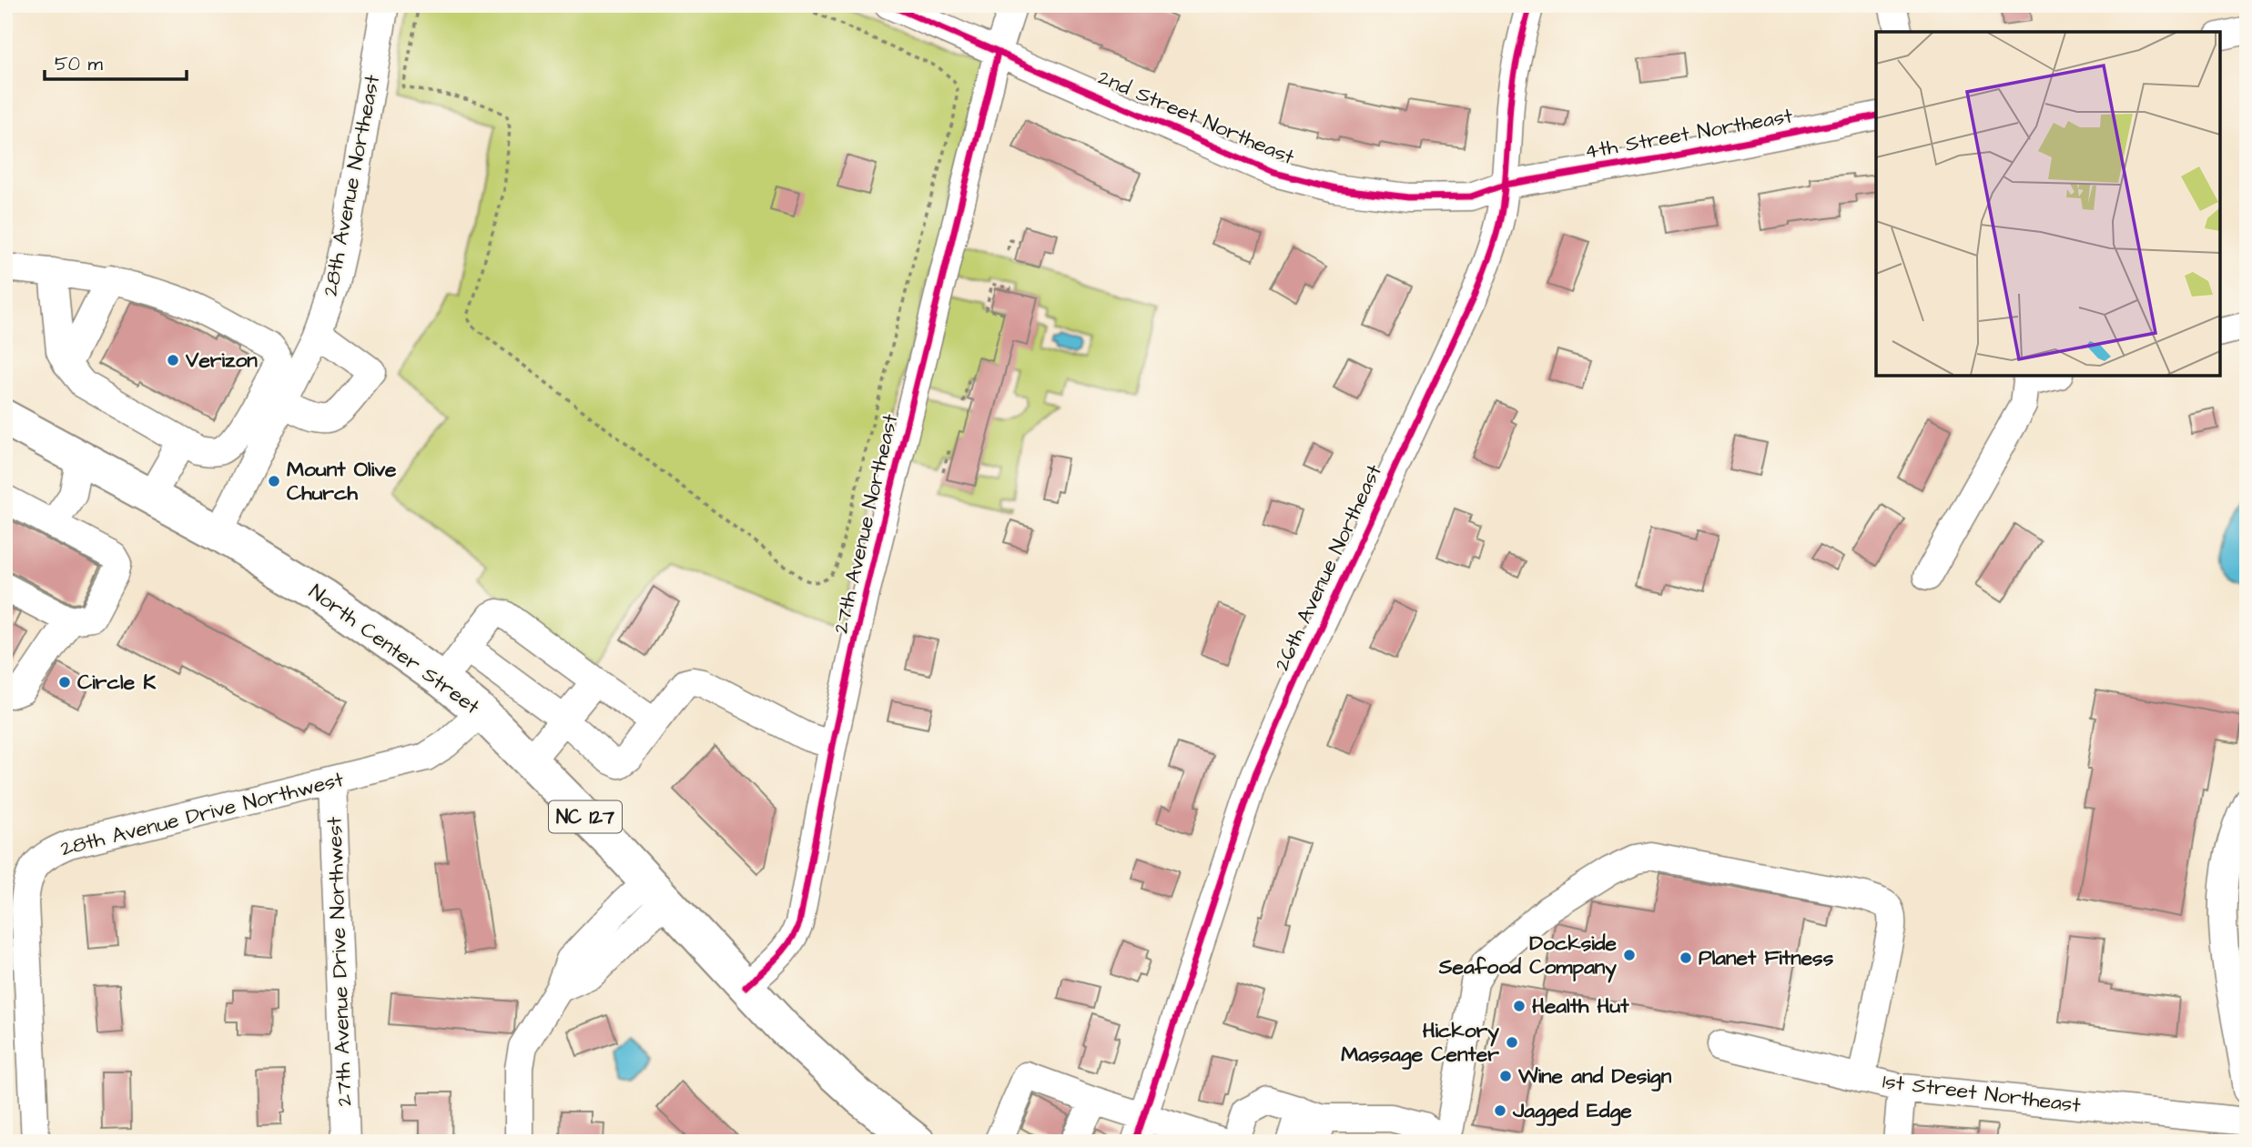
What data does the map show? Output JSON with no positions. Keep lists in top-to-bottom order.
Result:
{
  "streets": {
    "main road": ["North Center Street", "NC 127"],
    "street": [
      "2nd Street Northeast",
      "4th Street Northeast",
      "28th Avenue Northeast",
      "27th Avenue Northeast",
      "26th Avenue Northeast",
      "28th Avenue Drive Northwest",
      "27th Avenue Drive Northwest",
      "1st Street Northeast"
    ]
  },
  "crossings": [
    ["2nd Street Northeast", "4th Street Northeast"],
    ["2nd Street Northeast", "27th Avenue Northeast"],
    ["2nd Street Northeast", "26th Avenue Northeast"],
    ["4th Street Northeast", "26th Avenue Northeast"],
    ["28th Avenue Northeast", "North Center Street"],
    ["27th Avenue Northeast", "North Center Street"],
    ["North Center Street", "28th Avenue Drive Northwest"],
    ["28th Avenue Drive Northwest", "27th Avenue Drive Northwest"]
  ],
  "places": [
    "Verizon",
    "Mount Olive Church",
    "Circle K",
    "Dockside Seafood Company",
    "Planet Fitness",
    "Health Hut",
    "Hickory Massage Center",
    "Wine and Design",
    "Jagged Edge"
  ],
  "scale_bar": "50 m"
}
